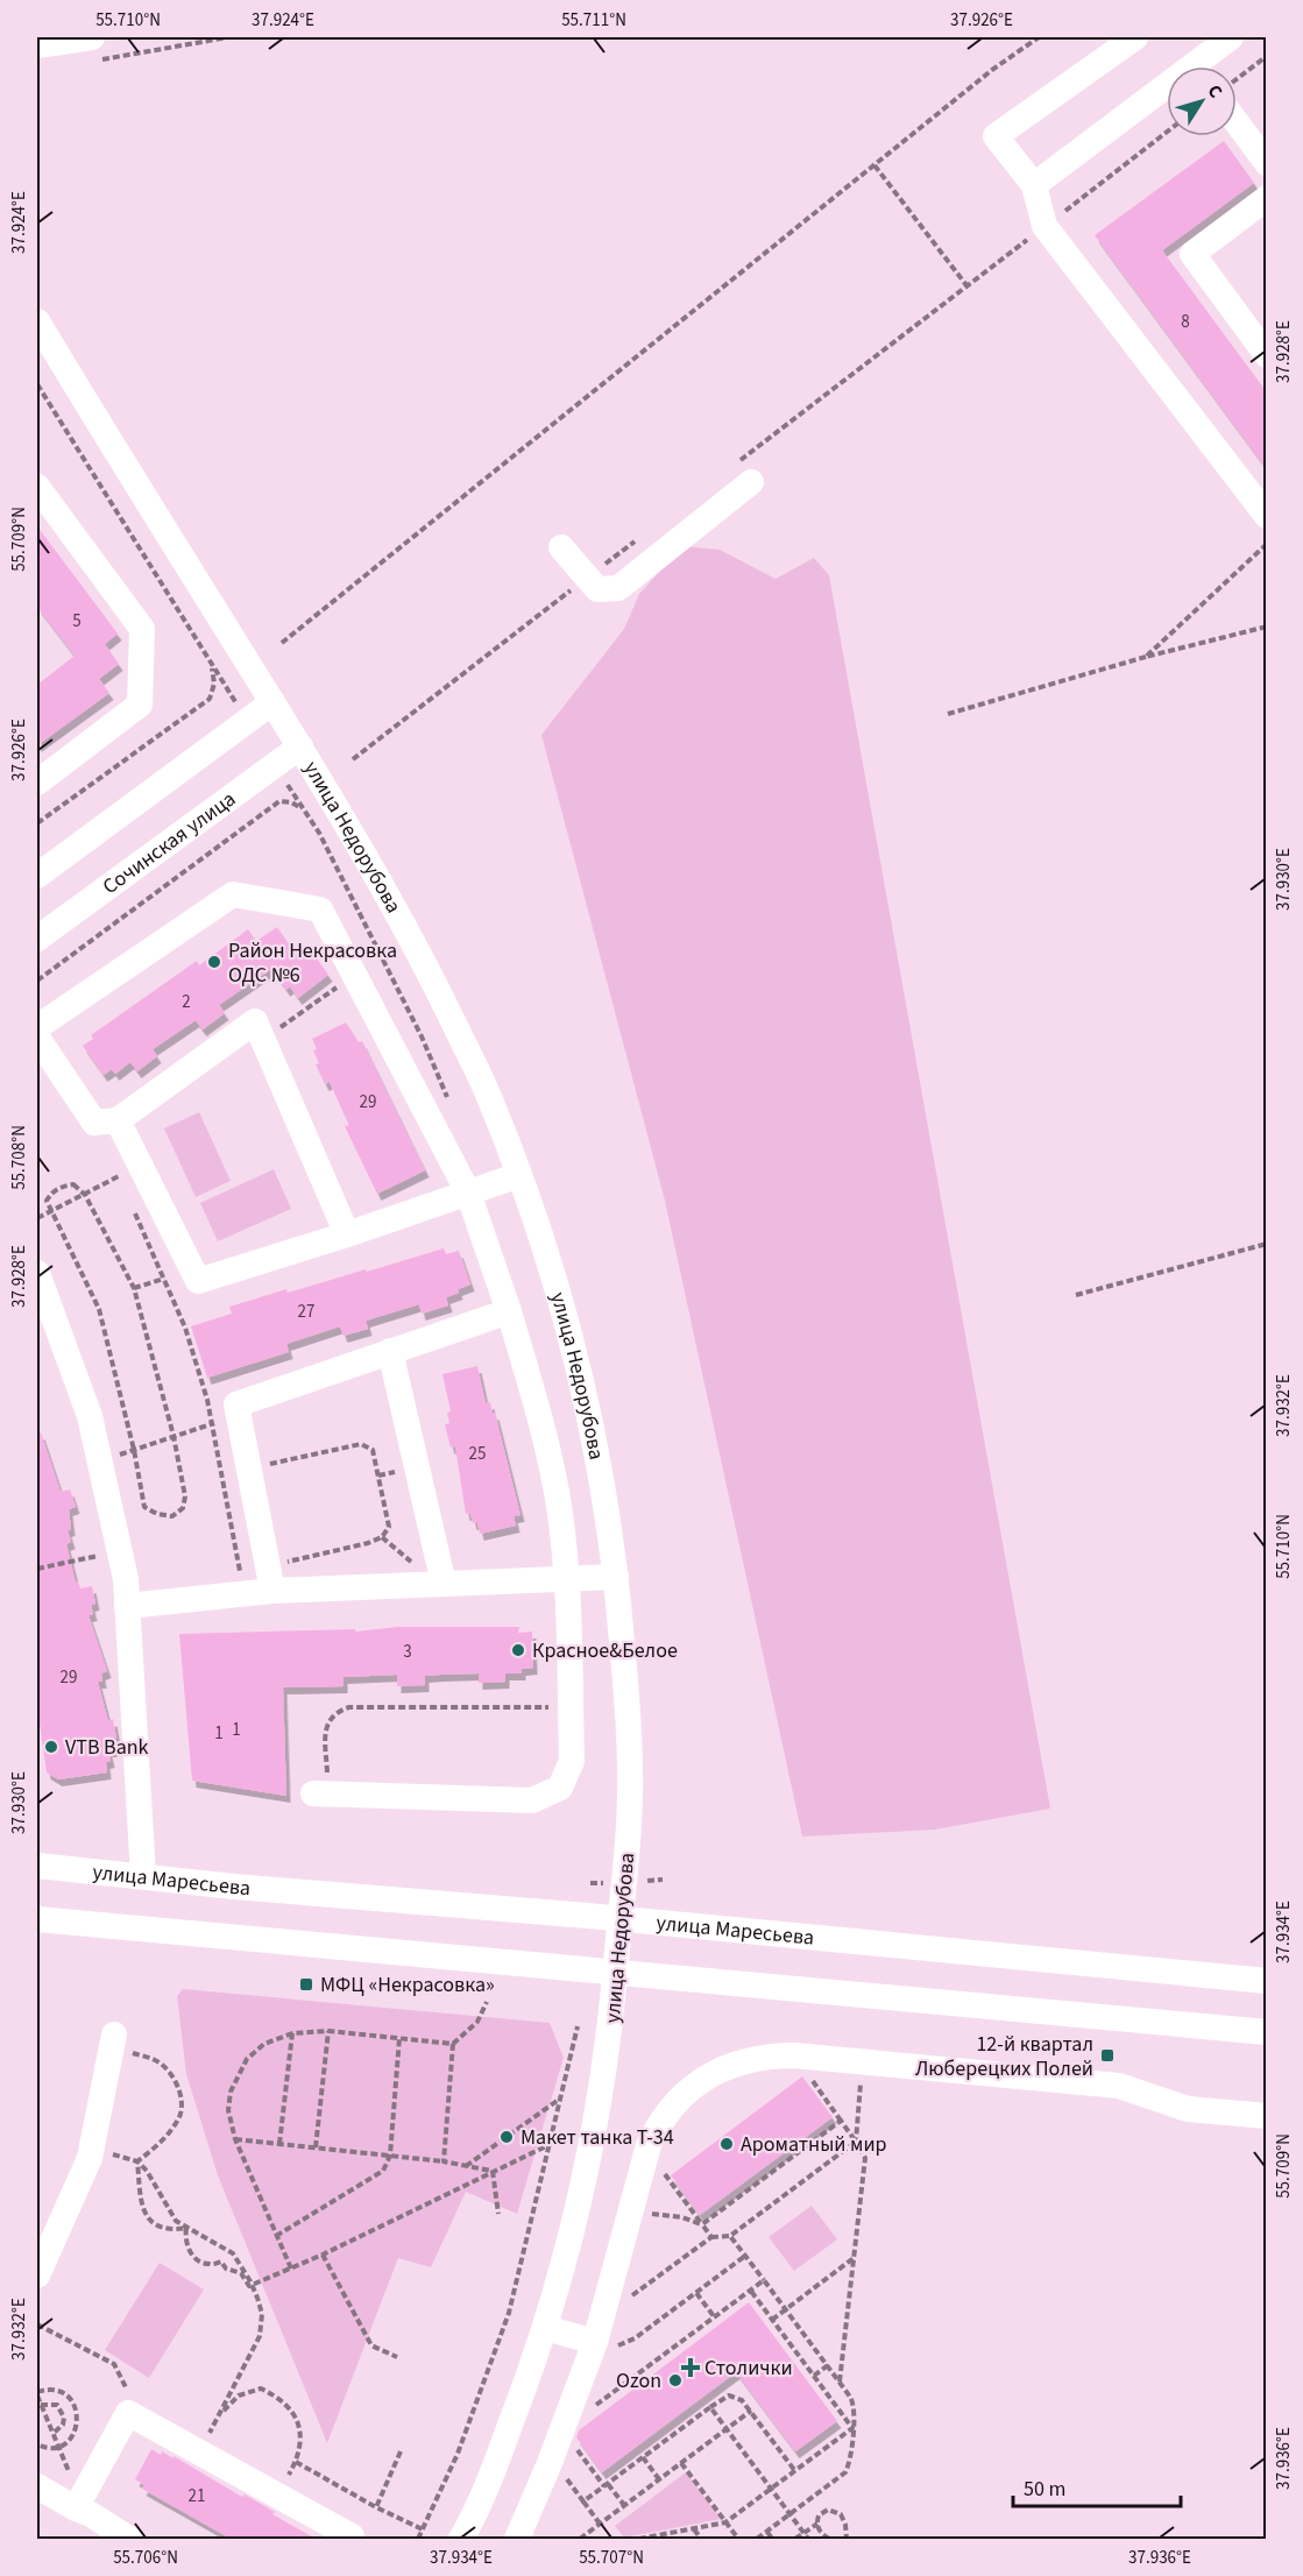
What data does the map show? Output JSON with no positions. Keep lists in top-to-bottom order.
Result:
{
  "streets": {
    "street": ["улица Недорубова", "Сочинская улица", "улица Маресьева"]
  },
  "crossings": [
    ["улица Недорубова", "Сочинская улица"],
    ["улица Недорубова", "улица Маресьева"]
  ],
  "places": {
    "other": [
      "Район Некрасовка ОДС №6",
      "Красное&Белое",
      "VTB Bank",
      "Макет танка Т-34",
      "Ароматный мир",
      "Ozon"
    ],
    "transit": ["МФЦ «Некрасовка»", "12-й квартал Люберецких Полей"],
    "health": ["Столички"]
  },
  "house_numbers": [
    "8",
    "5",
    "2",
    "29",
    "27",
    "25",
    "3",
    "29",
    "1",
    "1",
    "21"
  ],
  "scale_bar": "50 m",
  "north": "top right",
  "coordinates": [
    "55.710°N",
    "37.924°E",
    "55.711°N",
    "37.926°E",
    "37.928°E",
    "55.709°N",
    "37.930°E",
    "55.708°N",
    "37.932°E",
    "37.934°E",
    "37.936°E",
    "55.706°N",
    "55.707°N"
  ]
}
